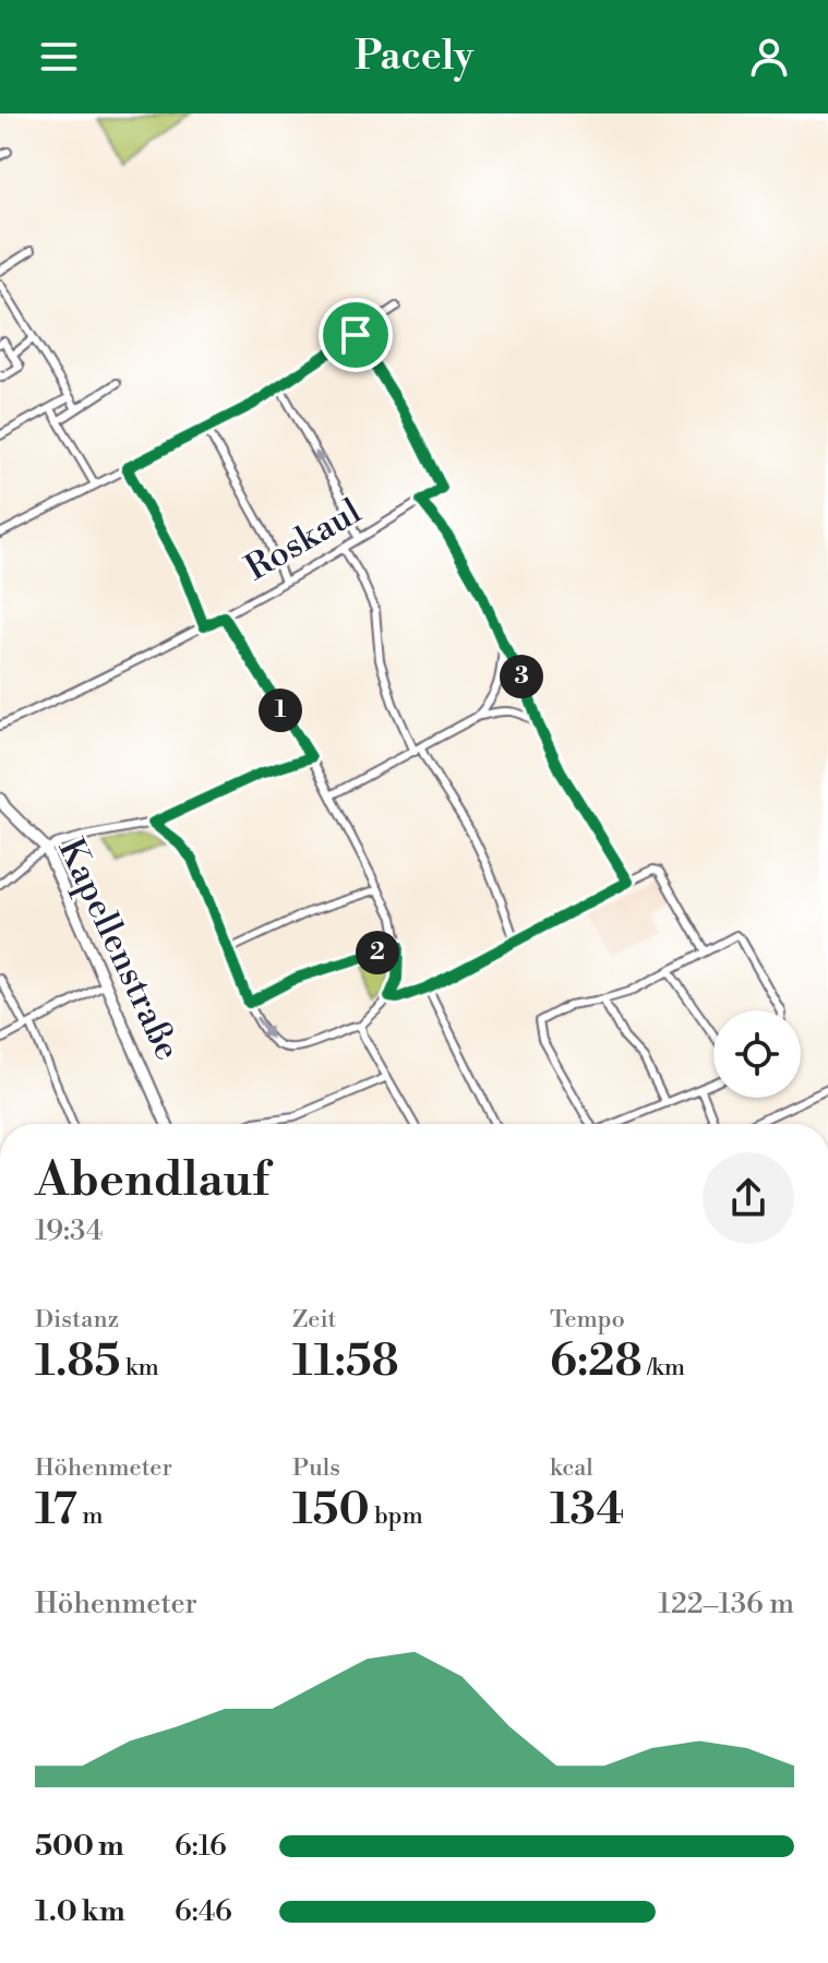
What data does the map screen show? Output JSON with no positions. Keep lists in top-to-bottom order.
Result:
{
  "streets": {
    "street": ["Roskaul", "Kapellenstraße"]
  },
  "page": {
    "header": "Pacely",
    "pins": ["3", "1", "2"],
    "heading": ["Abendlauf", "19:34"],
    "stats": [
      ["Distanz", "1.85 km"],
      ["Zeit", "11:58"],
      ["Tempo", "6:28 /km"],
      ["Höhenmeter", "17 m"],
      ["Puls", "150 bpm"],
      ["kcal", "134"]
    ],
    "chart": ["Höhenmeter", "122–136 m"],
    "list": [
      {
        "name": "500 m",
        "note": "6:16"
      },
      {
        "name": "1.0 km",
        "note": "6:46"
      }
    ]
  }
}
